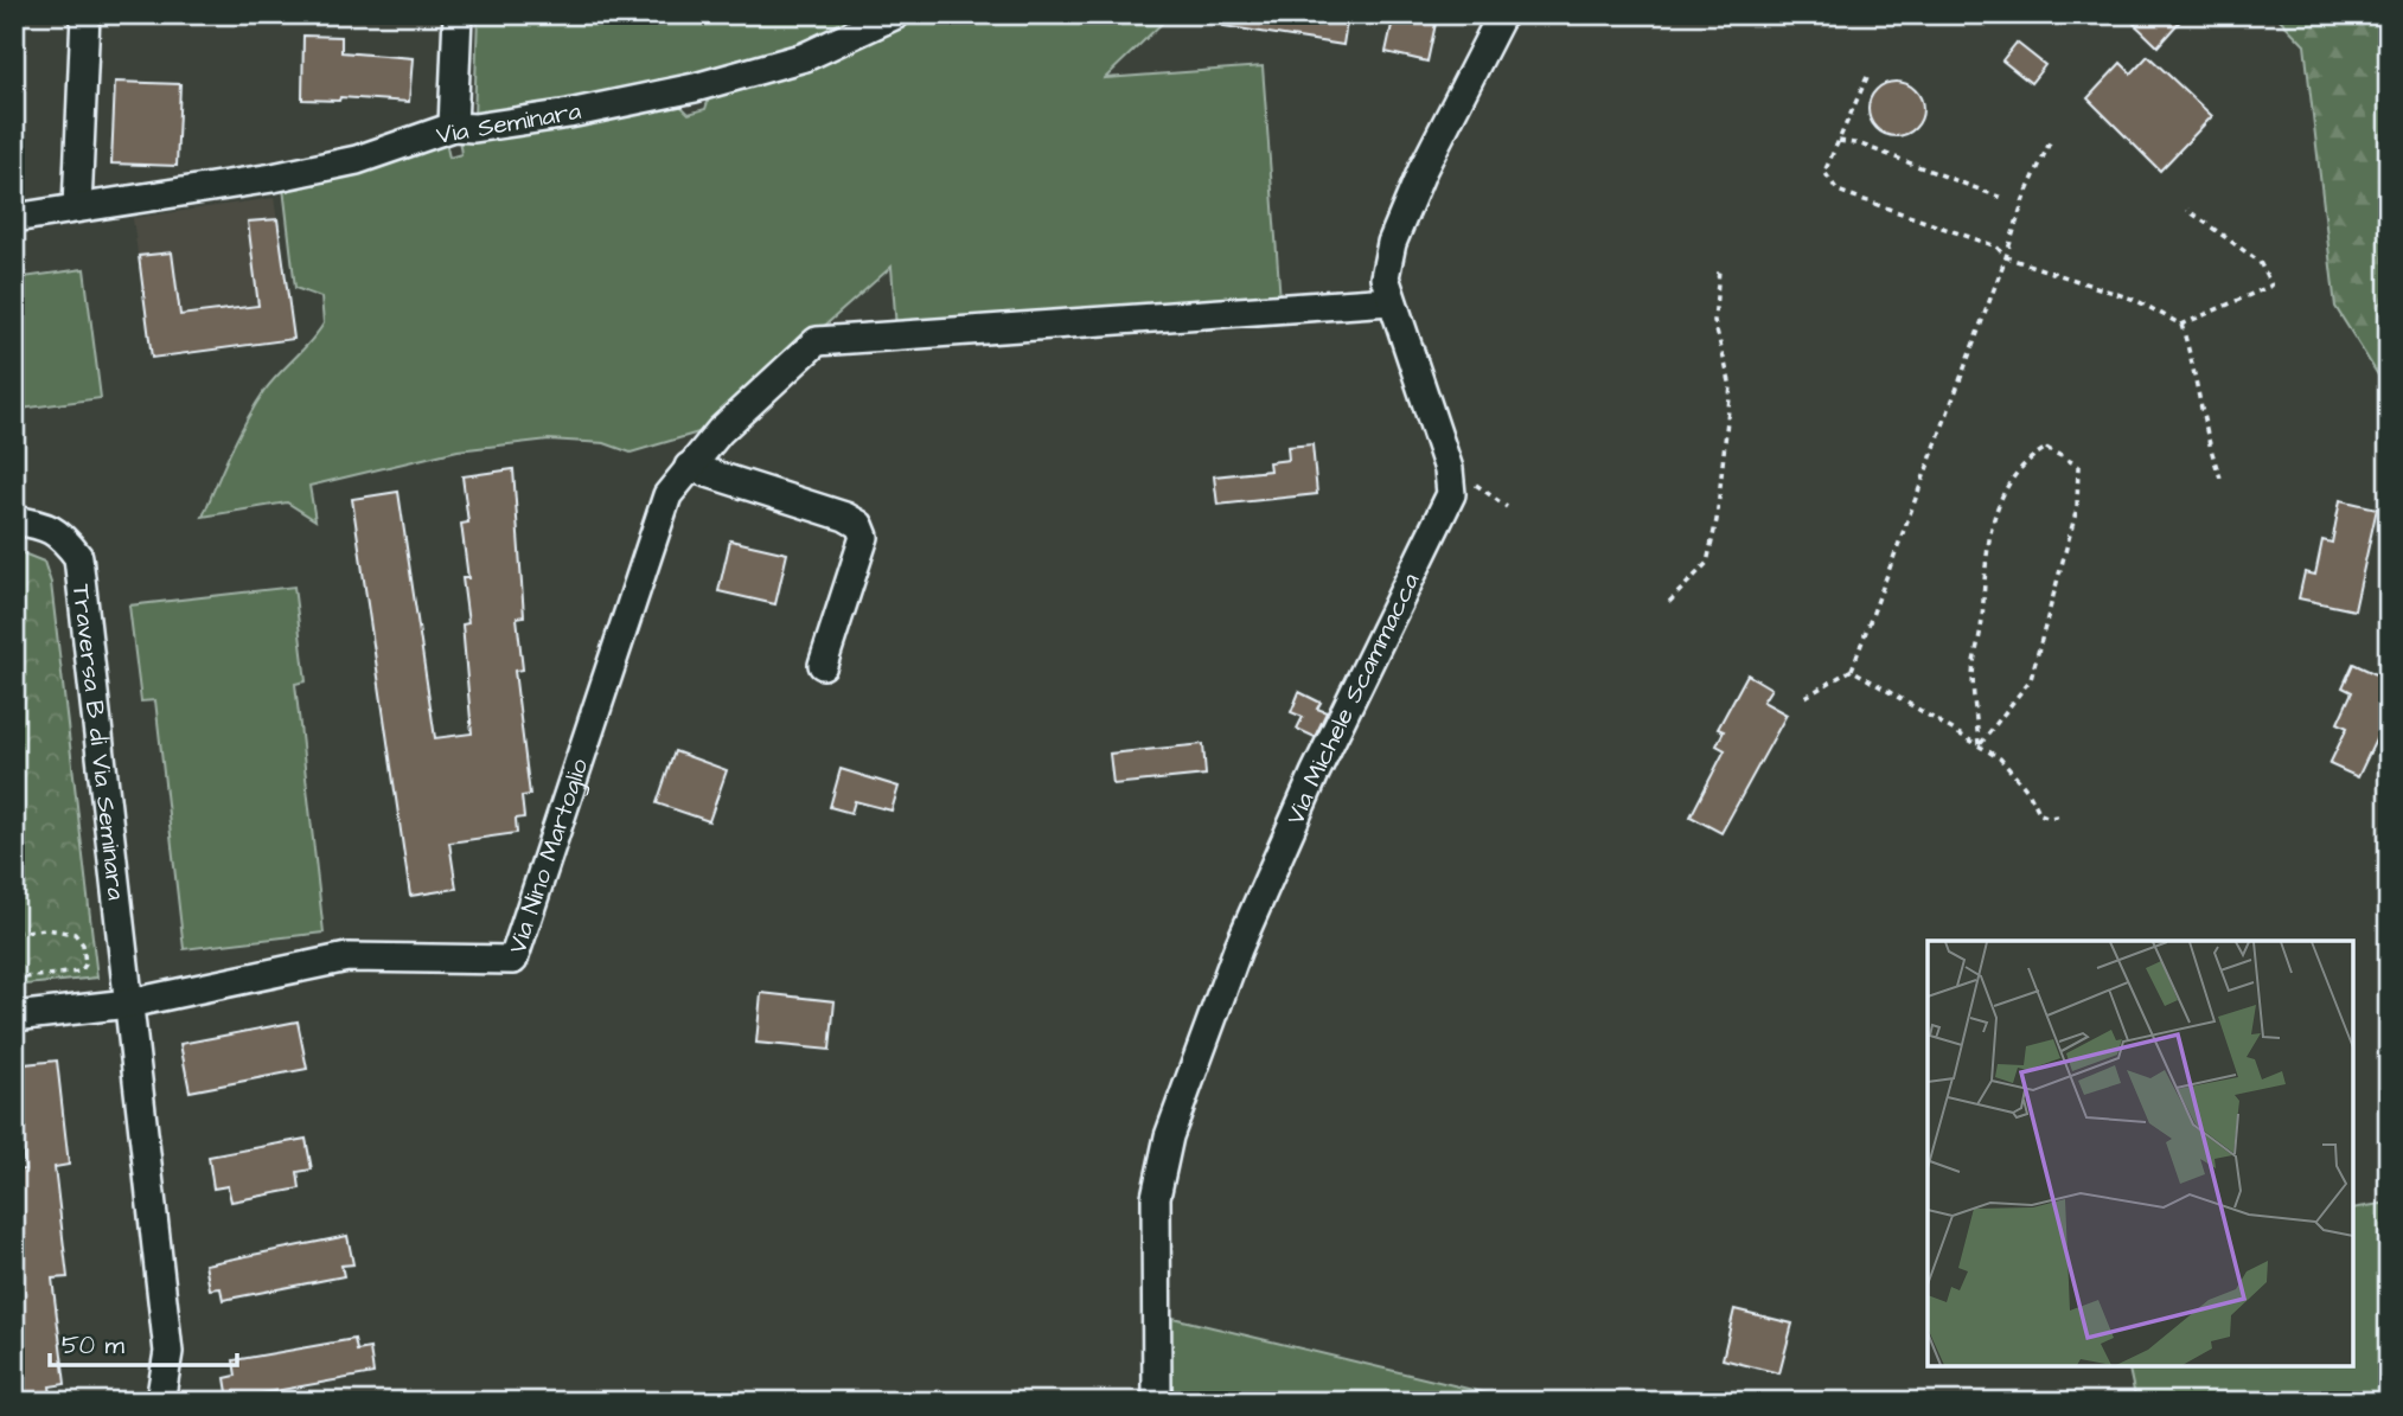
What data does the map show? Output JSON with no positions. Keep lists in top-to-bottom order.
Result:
{
  "streets": {
    "street": [
      "Via Seminara",
      "Via Michele Scammacca",
      "Traversa B di Via Seminara",
      "Via Nino Martoglio"
    ]
  },
  "crossings": [
    ["Traversa B di Via Seminara", "Via Nino Martoglio"]
  ],
  "scale_bar": "50 m"
}
